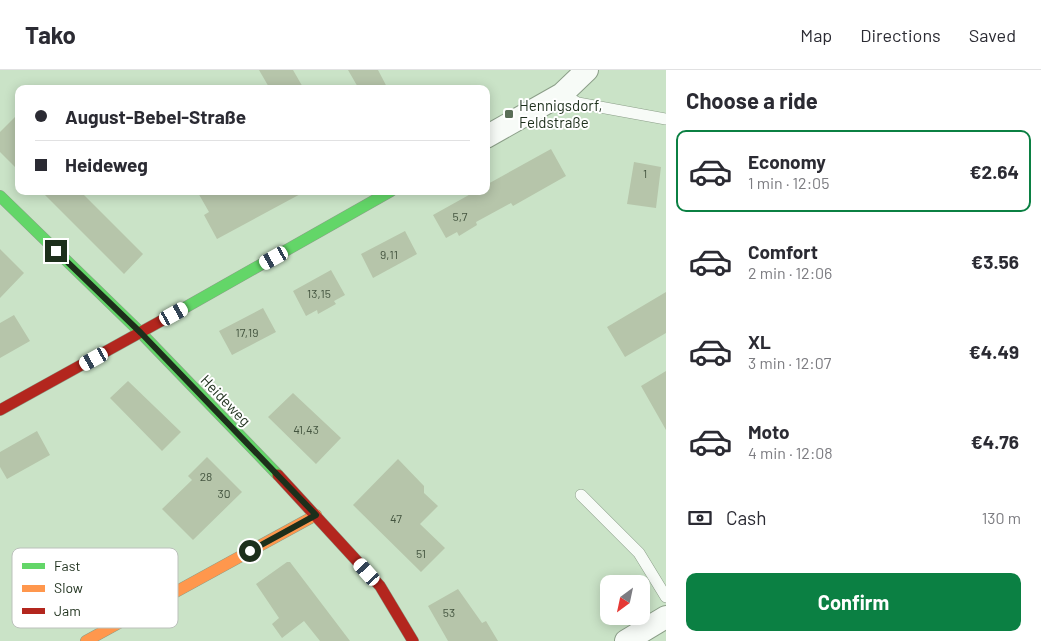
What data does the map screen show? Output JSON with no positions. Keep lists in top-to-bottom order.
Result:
{
  "streets": {
    "street": ["Heideweg"]
  },
  "places": {
    "transit": ["Hennigsdorf, Feldstraße"]
  },
  "house_numbers": [
    "1",
    "5,7",
    "9,11",
    "13,15",
    "17,19",
    "41,43",
    "28",
    "30",
    "47",
    "51",
    "53"
  ],
  "legend": ["Fast", "Slow", "Jam"],
  "north": "bottom left",
  "page": {
    "header": "Tako",
    "nav": ["Map", "Directions", "Saved"],
    "heading": "Choose a ride",
    "banner": ["August-Bebel-Straße", "Heideweg"],
    "list": [
      {
        "name": "Economy",
        "note": "1 min · 12:05",
        "value": "€2.64"
      },
      {
        "name": "Comfort",
        "note": "2 min · 12:06",
        "value": "€3.56"
      },
      {
        "name": "XL",
        "note": "3 min · 12:07",
        "value": "€4.49"
      },
      {
        "name": "Moto",
        "note": "4 min · 12:08",
        "value": "€4.76"
      }
    ],
    "pay": ["Cash", "130 m"],
    "buttons": "Confirm"
  }
}
